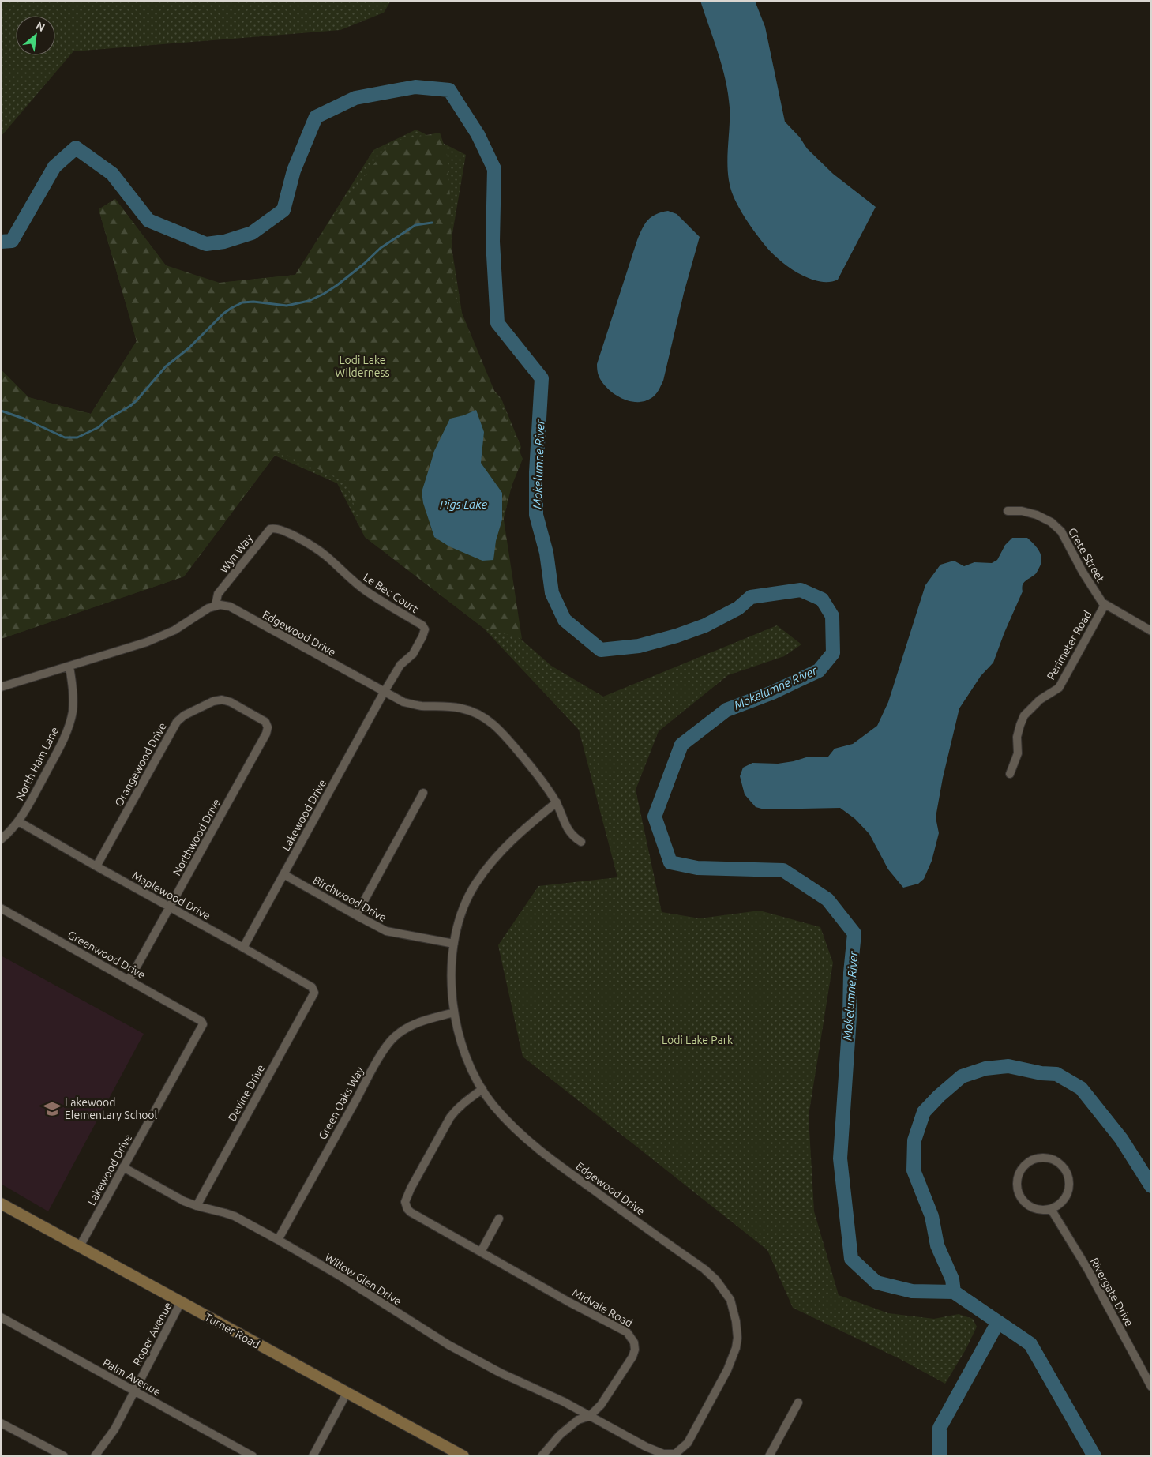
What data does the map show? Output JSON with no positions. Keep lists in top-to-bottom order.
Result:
{
  "streets": {
    "main road": ["Turner Road"],
    "street": [
      "Wyn Way",
      "Crete Street",
      "Le Bec Court",
      "Edgewood Drive",
      "Perimeter Road",
      "North Ham Lane",
      "Orangewood Drive",
      "Lakewood Drive",
      "Northwood Drive",
      "Maplewood Drive",
      "Birchwood Drive",
      "Greenwood Drive",
      "Devine Drive",
      "Green Oaks Way",
      "Willow Glen Drive",
      "Rivergate Drive",
      "Midvale Road",
      "Roper Avenue",
      "Palm Avenue"
    ]
  },
  "crossings": [
    ["Wyn Way", "Le Bec Court"],
    ["Wyn Way", "Edgewood Drive"],
    ["Crete Street", "Perimeter Road"],
    ["Le Bec Court", "Edgewood Drive"],
    ["Le Bec Court", "Lakewood Drive"],
    ["Edgewood Drive", "Lakewood Drive"],
    ["Edgewood Drive", "Birchwood Drive"],
    ["Edgewood Drive", "Green Oaks Way"],
    ["Edgewood Drive", "Willow Glen Drive"],
    ["Edgewood Drive", "Midvale Road"],
    ["North Ham Lane", "Maplewood Drive"],
    ["Orangewood Drive", "Northwood Drive"],
    ["Orangewood Drive", "Maplewood Drive"],
    ["Lakewood Drive", "Maplewood Drive"],
    ["Lakewood Drive", "Birchwood Drive"],
    ["Lakewood Drive", "Greenwood Drive"],
    ["Lakewood Drive", "Willow Glen Drive"],
    ["Lakewood Drive", "Turner Road"],
    ["Northwood Drive", "Maplewood Drive"],
    ["Northwood Drive", "Greenwood Drive"],
    ["Maplewood Drive", "Devine Drive"],
    ["Devine Drive", "Willow Glen Drive"],
    ["Green Oaks Way", "Willow Glen Drive"],
    ["Willow Glen Drive", "Midvale Road"],
    ["Turner Road", "Roper Avenue"],
    ["Roper Avenue", "Palm Avenue"]
  ],
  "water": ["Mokelumne River", "Pigs Lake"],
  "parks": ["Lodi Lake Wilderness", "Lodi Lake Park"],
  "places": {
    "school or university": ["Lakewood Elementary School"]
  },
  "north": "top right"
}
